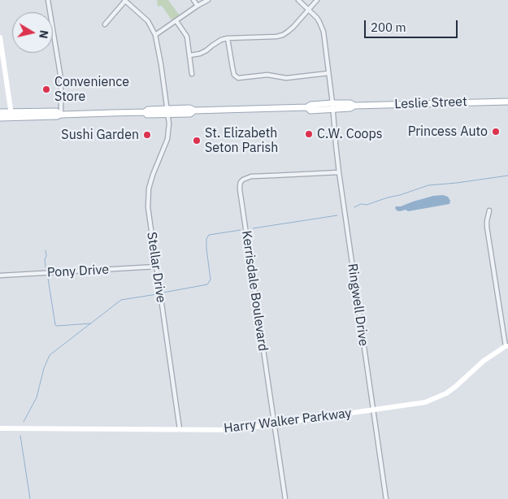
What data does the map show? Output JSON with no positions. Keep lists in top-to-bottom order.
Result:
{
  "streets": {
    "main road": ["Leslie Street"],
    "street": [
      "Stellar Drive",
      "Pony Drive",
      "Kerrisdale Boulevard",
      "Ringwell Drive",
      "Harry Walker Parkway"
    ]
  },
  "crossings": [
    ["Leslie Street", "Stellar Drive"],
    ["Leslie Street", "Ringwell Drive"],
    ["Stellar Drive", "Pony Drive"],
    ["Stellar Drive", "Harry Walker Parkway"],
    ["Kerrisdale Boulevard", "Ringwell Drive"],
    ["Kerrisdale Boulevard", "Harry Walker Parkway"],
    ["Ringwell Drive", "Harry Walker Parkway"]
  ],
  "places": [
    "Convenience Store",
    "Princess Auto",
    "C.W. Coops",
    "Sushi Garden",
    "St. Elizabeth Seton Parish"
  ],
  "scale_bar": "200 m",
  "north": "right"
}
